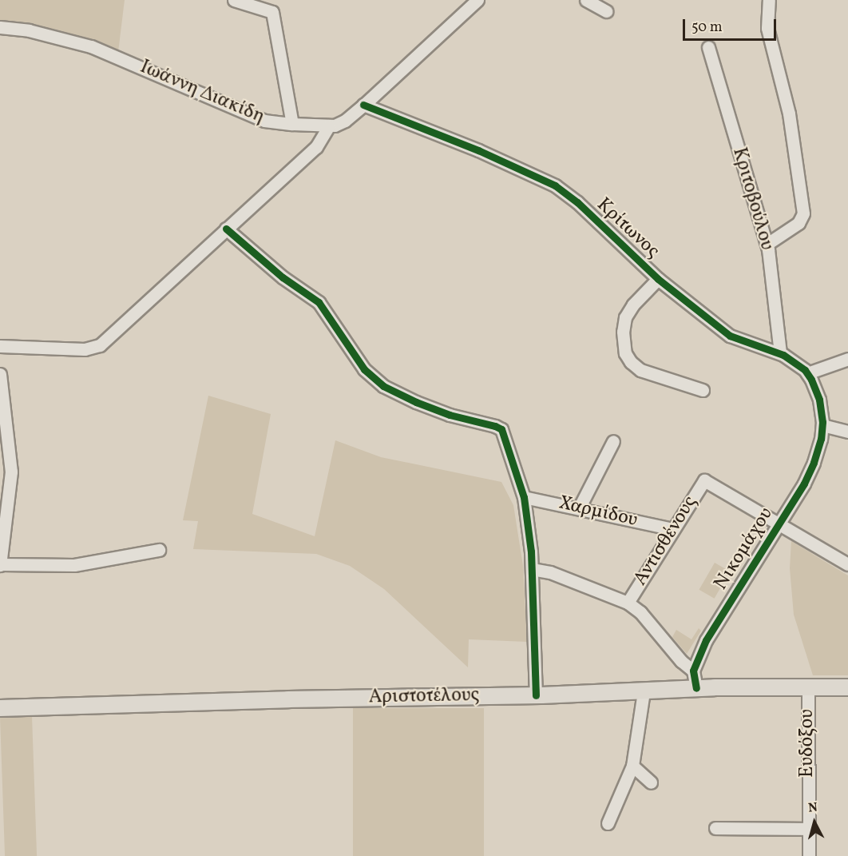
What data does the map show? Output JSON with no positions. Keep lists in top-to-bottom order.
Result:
{
  "streets": {
    "main road": ["Αριστοτέλους"],
    "street": [
      "Ιωάννη Διακίδη",
      "Κριτοβούλου",
      "Κρίτωνος",
      "Χαρμίδου",
      "Αντισθένους",
      "Νικομάχου",
      "Ευδόξου"
    ]
  },
  "crossings": [
    ["Ιωάννη Διακίδη", "Κρίτωνος"],
    ["Κριτοβούλου", "Κρίτωνος"],
    ["Κρίτωνος", "Νικομάχου"],
    ["Χαρμίδου", "Αντισθένους"],
    ["Αντισθένους", "Νικομάχου"],
    ["Αριστοτέλους", "Ευδόξου"]
  ],
  "scale_bar": "50 m",
  "north": "top"
}
